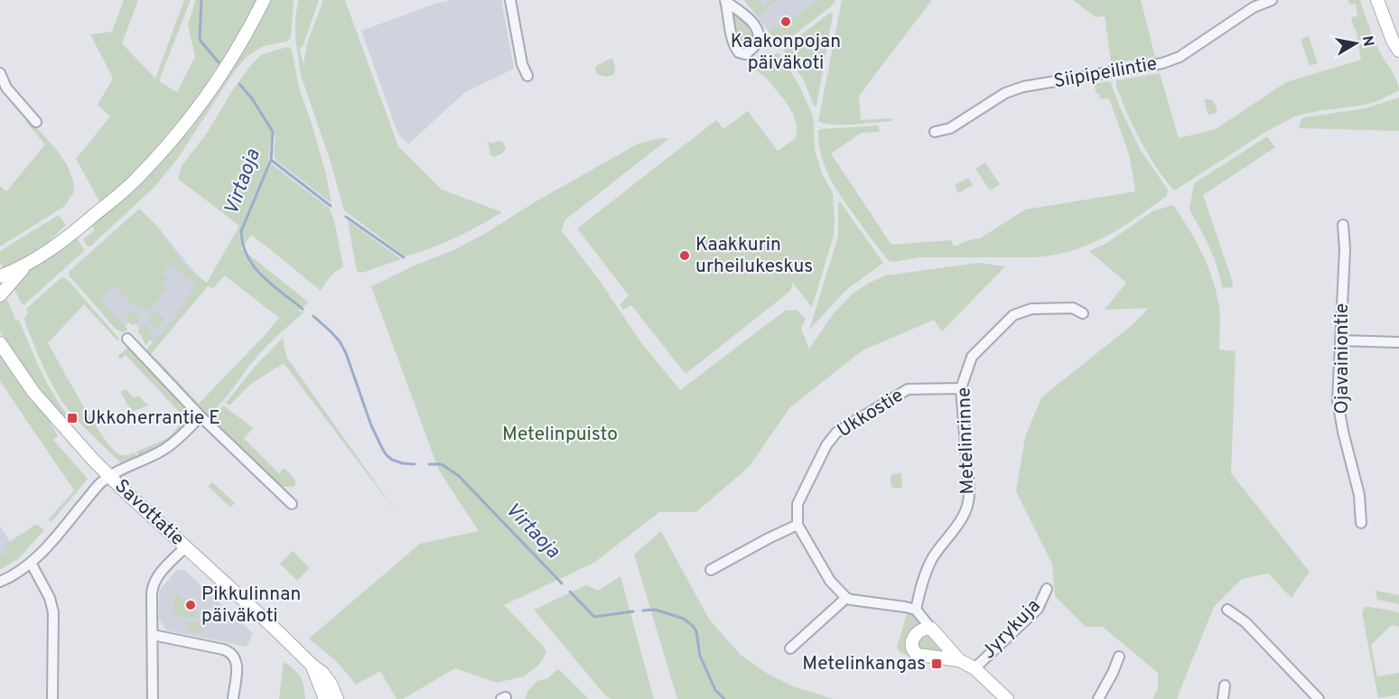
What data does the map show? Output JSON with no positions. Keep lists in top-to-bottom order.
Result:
{
  "streets": {
    "street": [
      "Siipipeilintie",
      "Ojavainiontie",
      "Ukkostie",
      "Metelinrinne",
      "Savottatie",
      "Jyrykuja"
    ]
  },
  "crossings": [
    ["Ukkostie", "Metelinrinne"]
  ],
  "water": ["Virtaoja"],
  "parks": ["Metelinpuisto"],
  "places": {
    "other": ["Kaakonpojan päiväkoti", "Kaakkurin urheilukeskus", "Pikkulinnan päiväkoti"],
    "transit": ["Ukkoherrantie E", "Metelinkangas"]
  },
  "north": "right"
}
